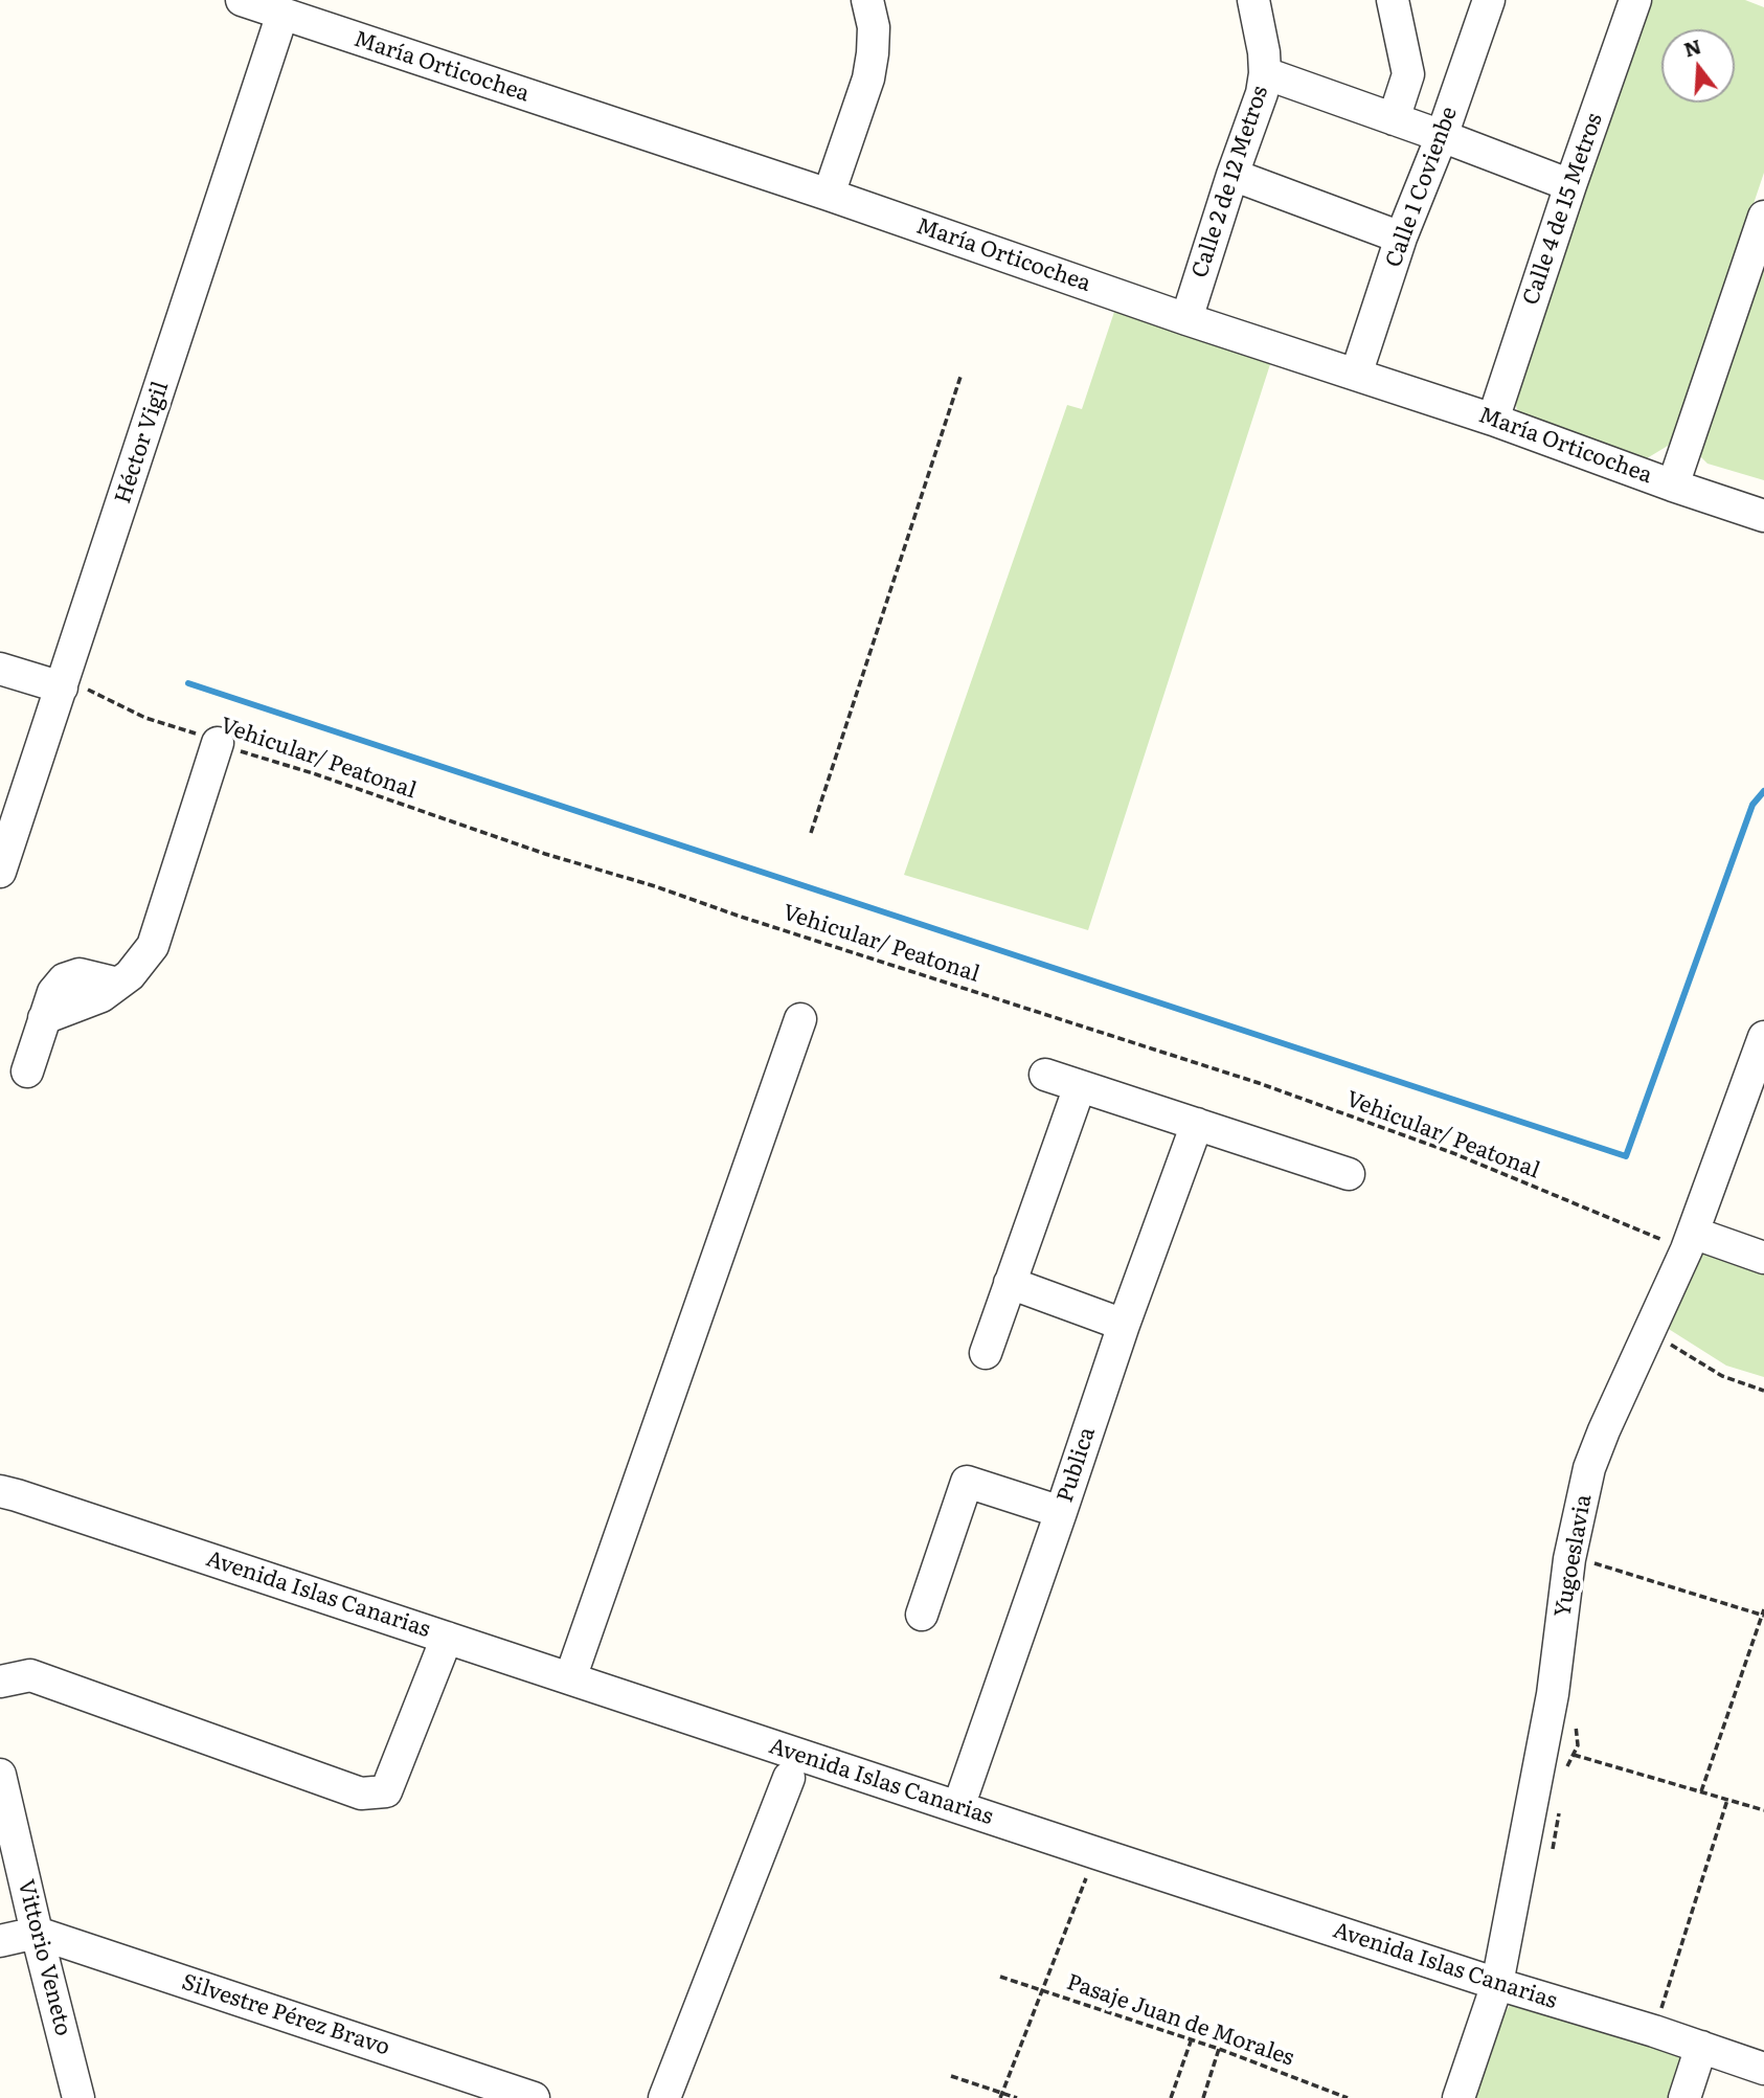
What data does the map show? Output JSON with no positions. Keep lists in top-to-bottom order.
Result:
{
  "streets": {
    "street": [
      "María Orticochea",
      "Calle 2 de 12 Metros",
      "Calle 1 Covienbe",
      "Calle 4 de 15 Metros",
      "Héctor Vigil",
      "Publica",
      "Yugoeslavia",
      "Avenida Islas Canarias",
      "Vittorio Veneto",
      "Silvestre Pérez Bravo"
    ],
    "path": ["Vehicular/ Peatonal", "Pasaje Juan de Morales"]
  },
  "crossings": [
    ["María Orticochea", "Calle 2 de 12 Metros"],
    ["María Orticochea", "Calle 1 Covienbe"],
    ["María Orticochea", "Calle 4 de 15 Metros"],
    ["María Orticochea", "Héctor Vigil"],
    ["Héctor Vigil", "Vehicular/ Peatonal"],
    ["Vehicular/ Peatonal", "Yugoeslavia"],
    ["Publica", "Avenida Islas Canarias"],
    ["Yugoeslavia", "Avenida Islas Canarias"],
    ["Vittorio Veneto", "Silvestre Pérez Bravo"]
  ],
  "north": "top"
}
